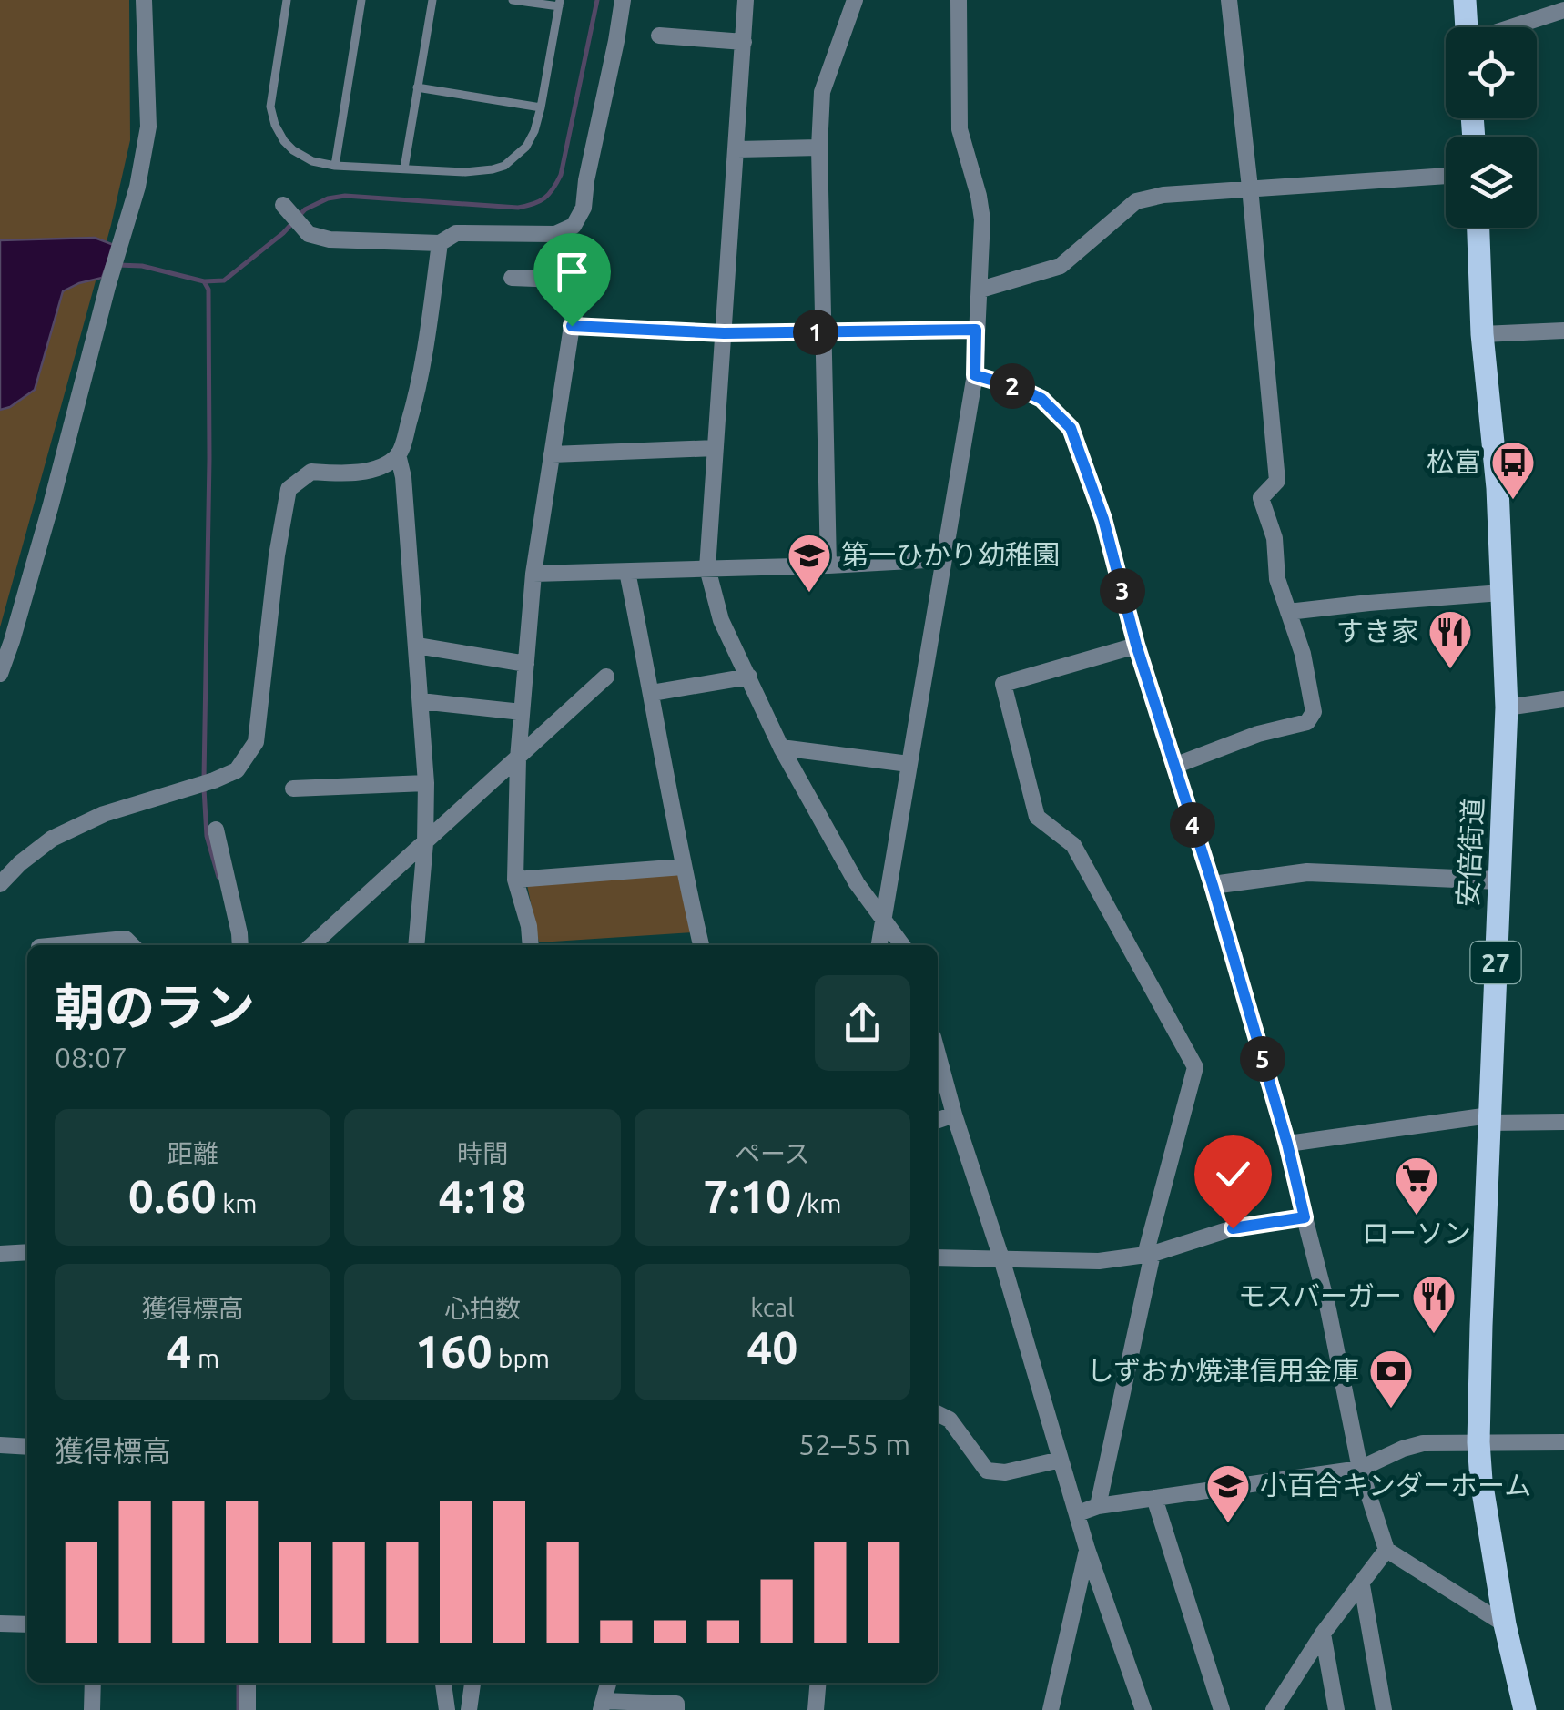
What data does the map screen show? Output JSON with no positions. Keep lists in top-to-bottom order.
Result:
{
  "streets": {
    "main road": ["安倍街道", "27"]
  },
  "places": {
    "bus stop": ["松富"],
    "school or university": ["第一ひかり幼稚園", "小百合キンダーホーム"],
    "restaurant": ["すき家", "モスバーガー"],
    "supermarket": ["ローソン"],
    "bank": ["しずおか焼津信用金庫"]
  },
  "page": {
    "pins": [
      "1",
      "2",
      "3",
      "4",
      "5"
    ],
    "heading": ["朝のラン", "08:07"],
    "stats": [
      ["距離", "0.60 km"],
      ["時間", "4:18"],
      ["ペース", "7:10 /km"],
      ["獲得標高", "4 m"],
      ["心拍数", "160 bpm"],
      ["kcal", "40"]
    ],
    "chart": ["獲得標高", "52–55 m"]
  }
}
